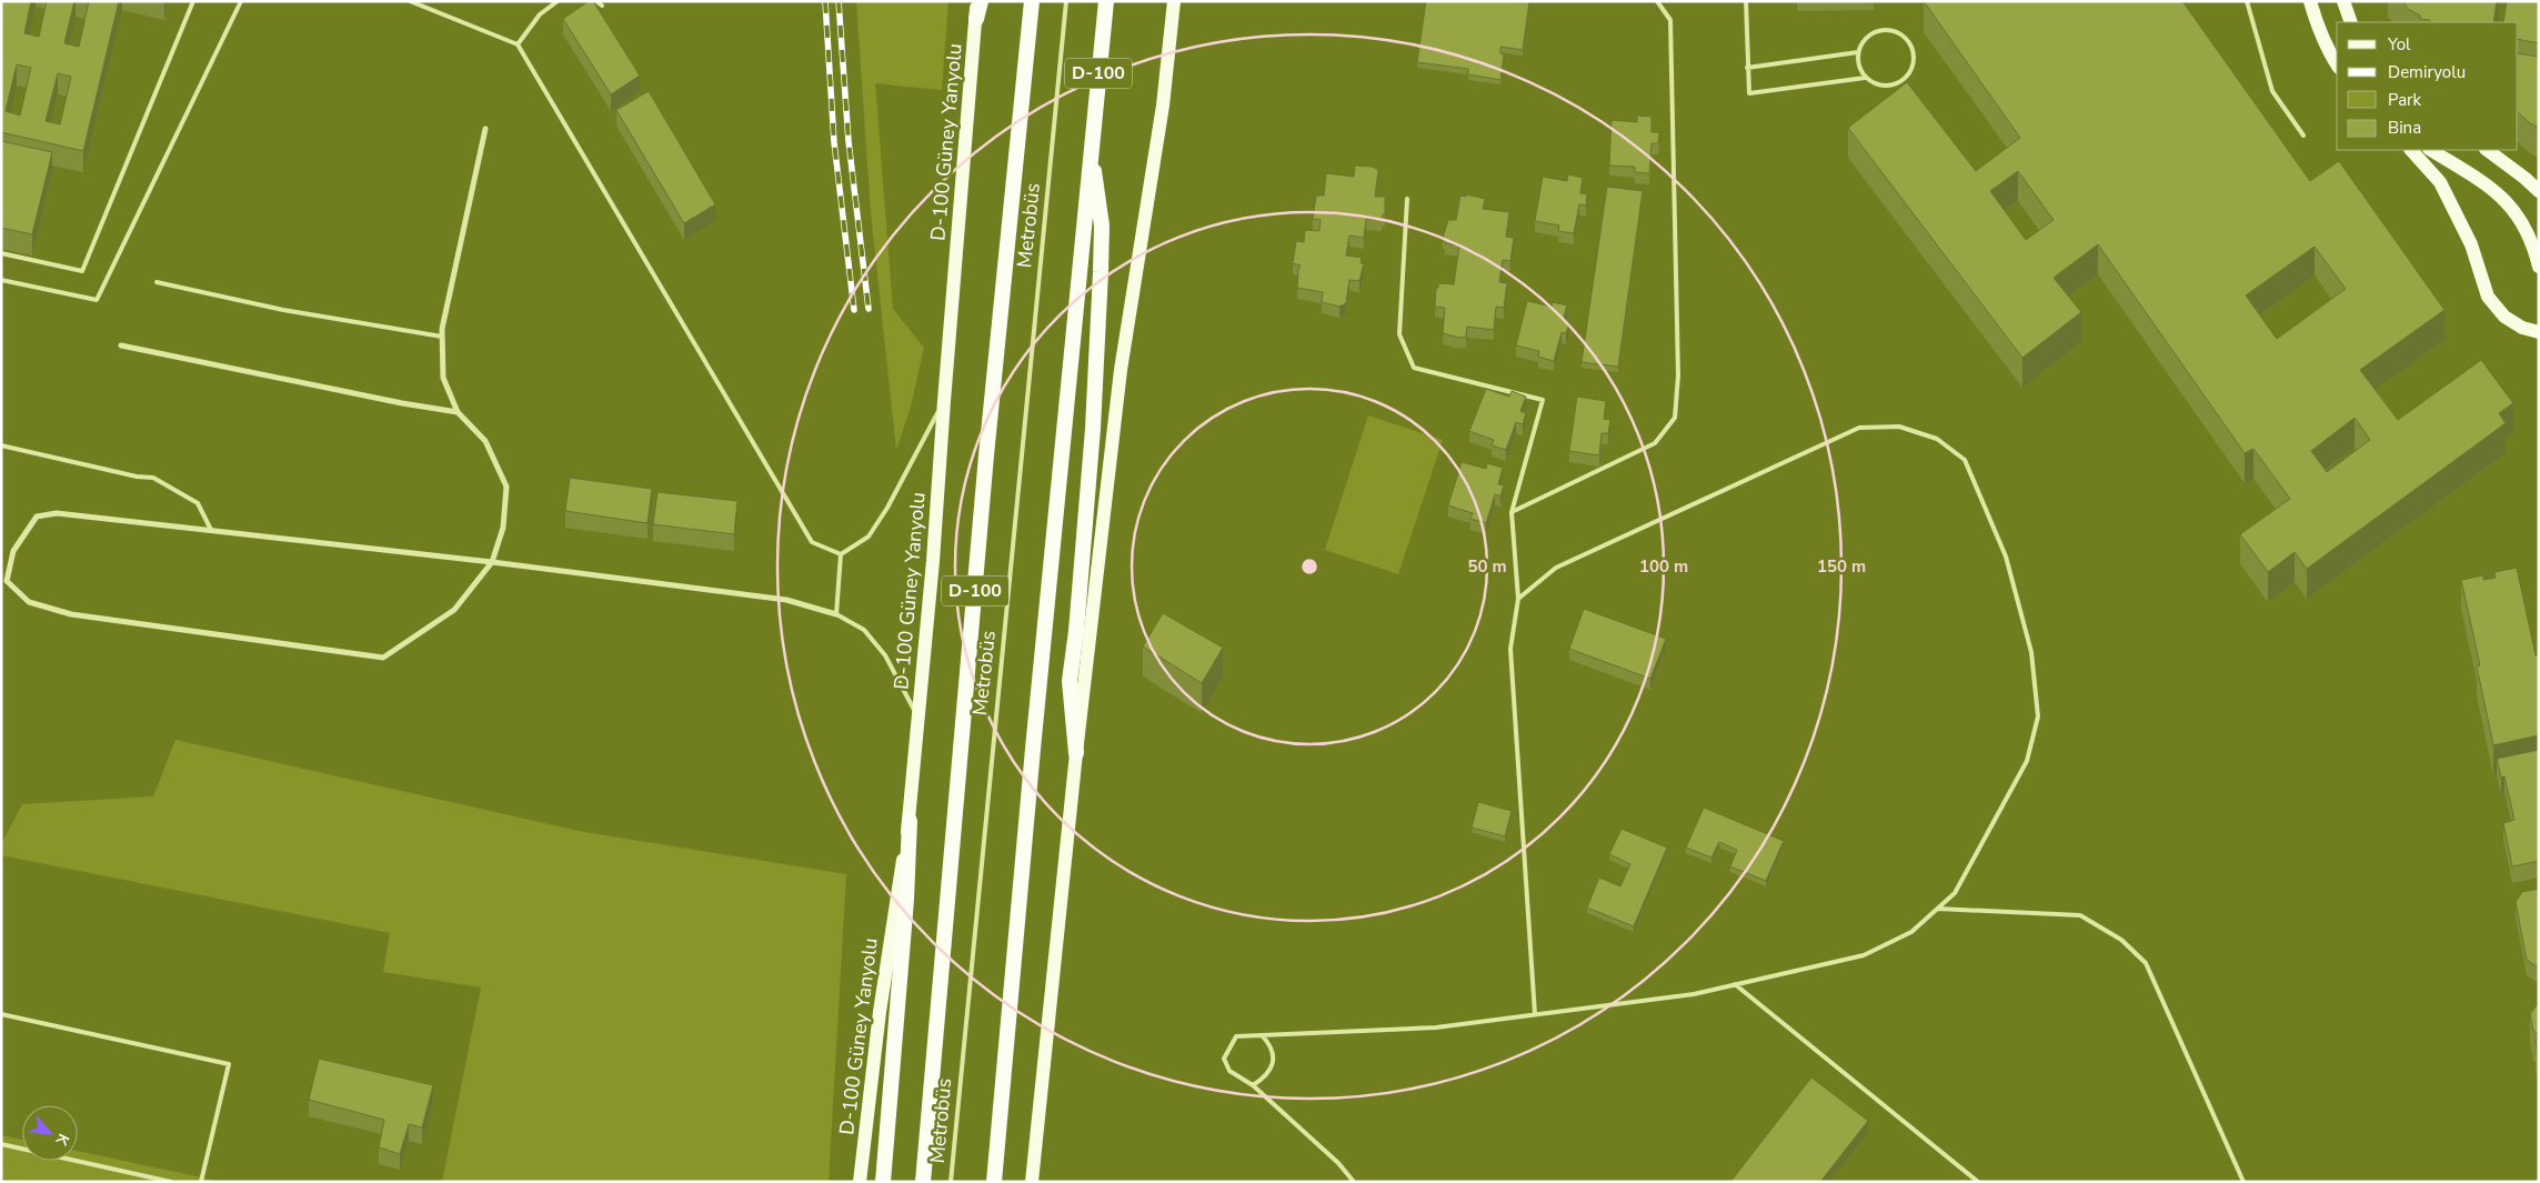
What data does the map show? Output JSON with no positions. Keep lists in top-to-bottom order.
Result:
{
  "streets": {
    "highway": ["D-100"],
    "main road": ["D-100 Güney Yanyolu"],
    "lane": ["Metrobüs"]
  },
  "legend": [
    "Yol",
    "Demiryolu",
    "Park",
    "Bina"
  ],
  "north": "bottom right",
  "rings": ["50 m", "100 m", "150 m"]
}
